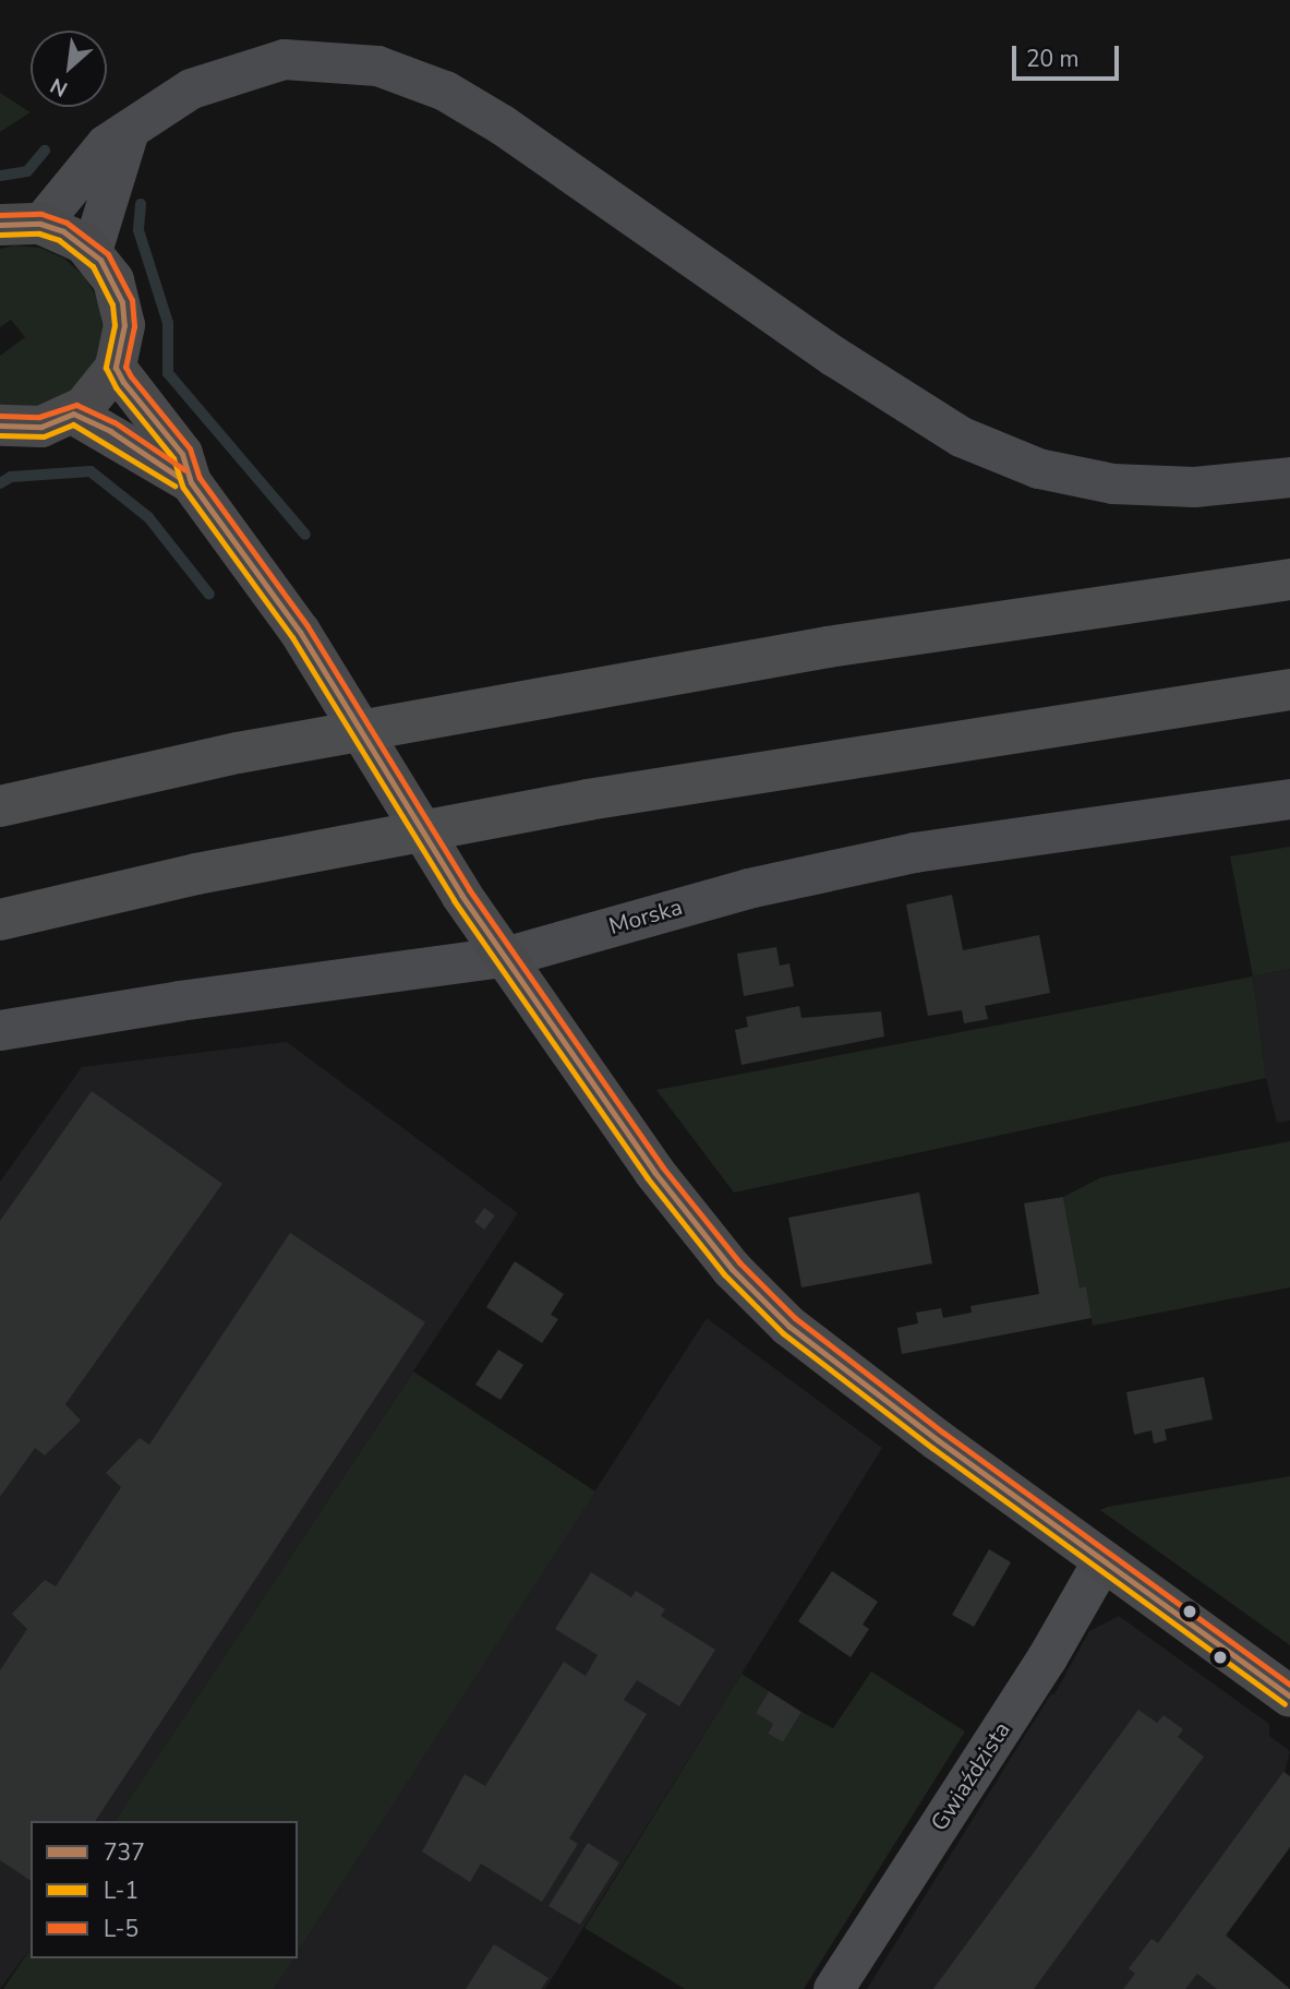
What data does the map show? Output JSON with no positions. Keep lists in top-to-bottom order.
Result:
{
  "streets": {
    "street": ["Morska", "Gwiaździsta"]
  },
  "lines": ["transit line L-5", "transit line 737", "transit line L-1"],
  "legend": ["737", "L-1", "L-5"],
  "scale_bar": "20 m",
  "north": "bottom left"
}
